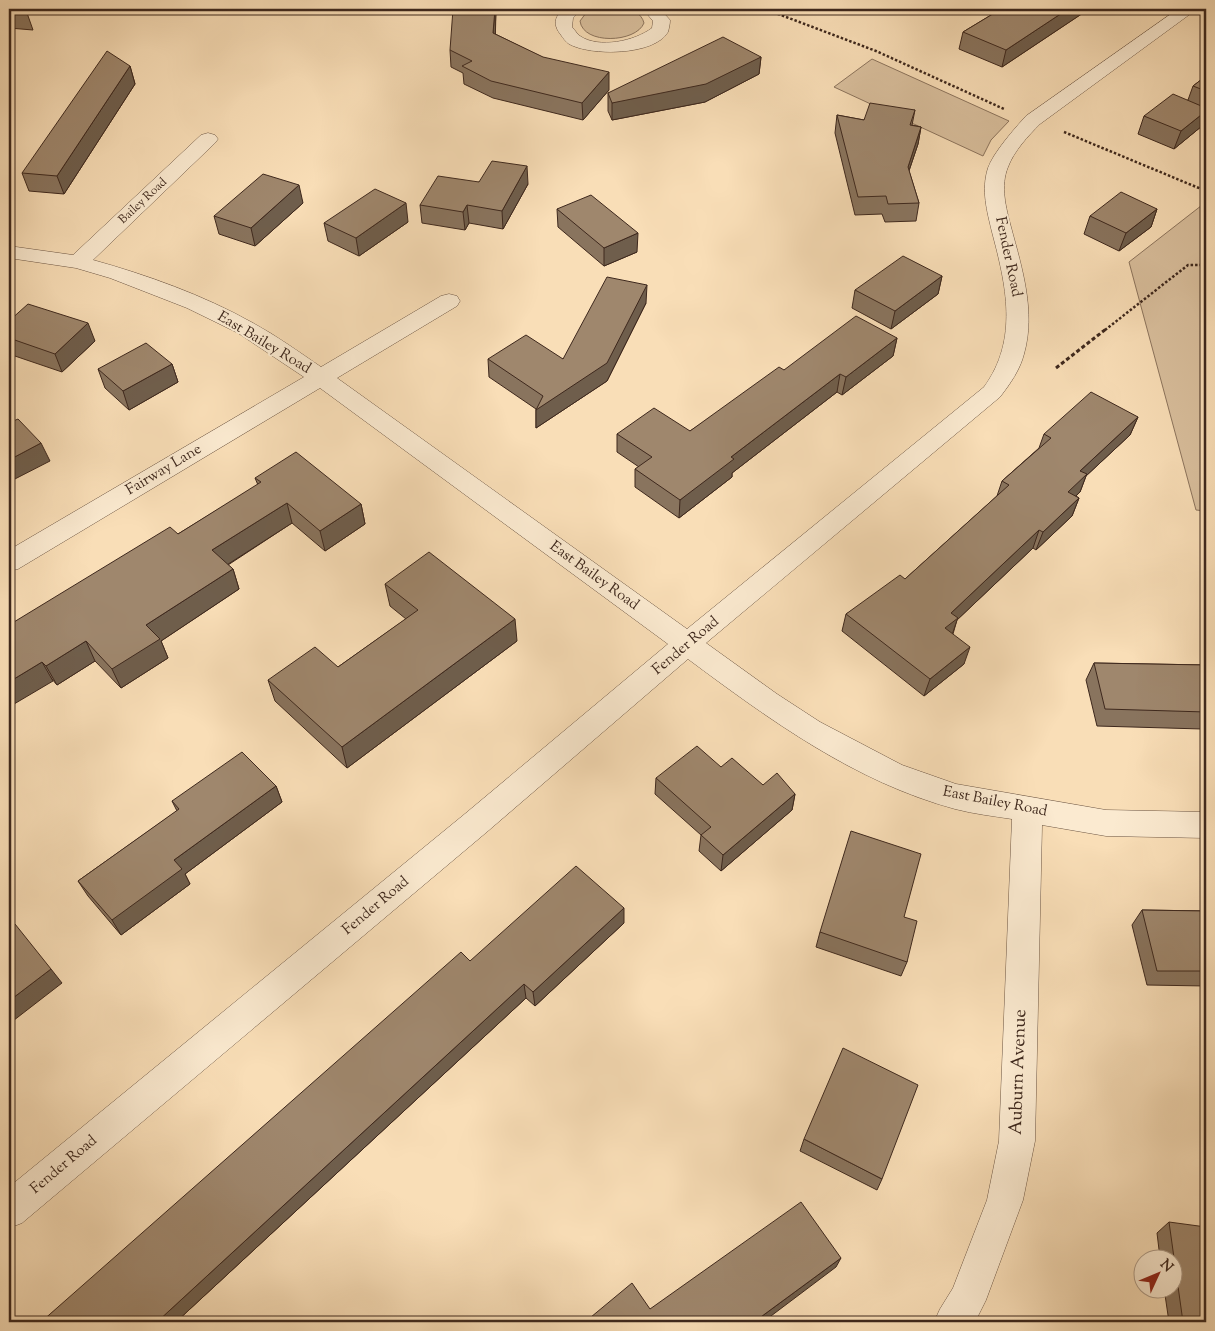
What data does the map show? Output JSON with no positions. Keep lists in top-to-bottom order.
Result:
{
  "streets": {
    "street": [
      "Bailey Road",
      "Fender Road",
      "East Bailey Road",
      "Fairway Lane",
      "Auburn Avenue"
    ]
  },
  "crossings": [
    ["Bailey Road", "East Bailey Road"],
    ["Fender Road", "East Bailey Road"],
    ["East Bailey Road", "Fairway Lane"],
    ["East Bailey Road", "Auburn Avenue"]
  ],
  "north": "top right"
}
